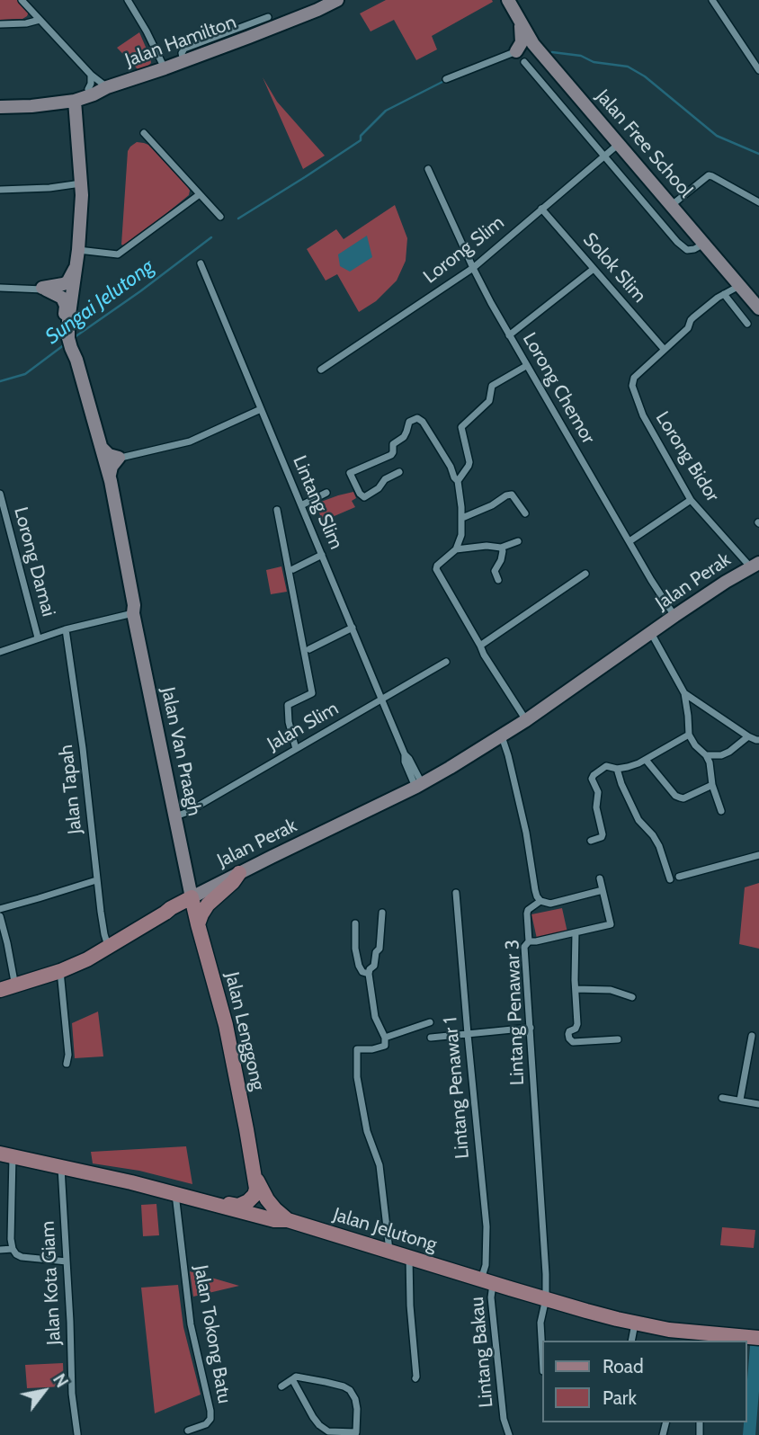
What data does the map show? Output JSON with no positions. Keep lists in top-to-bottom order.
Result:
{
  "streets": {
    "main road": [
      "Jalan Hamilton",
      "Jalan Free School",
      "Jalan Perak",
      "Jalan Van Praagh",
      "Jalan Lenggong",
      "Jalan Jelutong"
    ],
    "street": [
      "Lorong Slim",
      "Solok Slim",
      "Lorong Chemor",
      "Lorong Bidor",
      "Lintang Slim",
      "Lorong Damai",
      "Jalan Slim",
      "Jalan Tapah",
      "Lintang Penawar 3",
      "Lintang Penawar 1",
      "Jalan Kota Giam",
      "Jalan Tokong Batu",
      "Lintang Bakau"
    ]
  },
  "crossings": [
    ["Jalan Hamilton", "Jalan Van Praagh"],
    ["Jalan Free School", "Lorong Slim"],
    ["Lorong Slim", "Solok Slim"],
    ["Lorong Slim", "Lorong Chemor"],
    ["Solok Slim", "Lorong Bidor"],
    ["Lorong Chemor", "Jalan Perak"],
    ["Lorong Bidor", "Jalan Perak"],
    ["Lintang Slim", "Jalan Perak"],
    ["Lintang Slim", "Jalan Slim"],
    ["Jalan Perak", "Jalan Van Praagh"],
    ["Jalan Perak", "Jalan Tapah"],
    ["Jalan Perak", "Jalan Lenggong"],
    ["Jalan Slim", "Jalan Van Praagh"],
    ["Jalan Van Praagh", "Jalan Lenggong"],
    ["Lintang Penawar 3", "Jalan Jelutong"],
    ["Jalan Lenggong", "Jalan Jelutong"],
    ["Lintang Penawar 1", "Jalan Jelutong"],
    ["Lintang Penawar 1", "Lintang Bakau"],
    ["Jalan Jelutong", "Jalan Kota Giam"],
    ["Jalan Jelutong", "Jalan Tokong Batu"],
    ["Jalan Jelutong", "Lintang Bakau"]
  ],
  "water": ["Sungai Jelutong"],
  "legend": ["Road", "Park"],
  "north": "top right"
}
